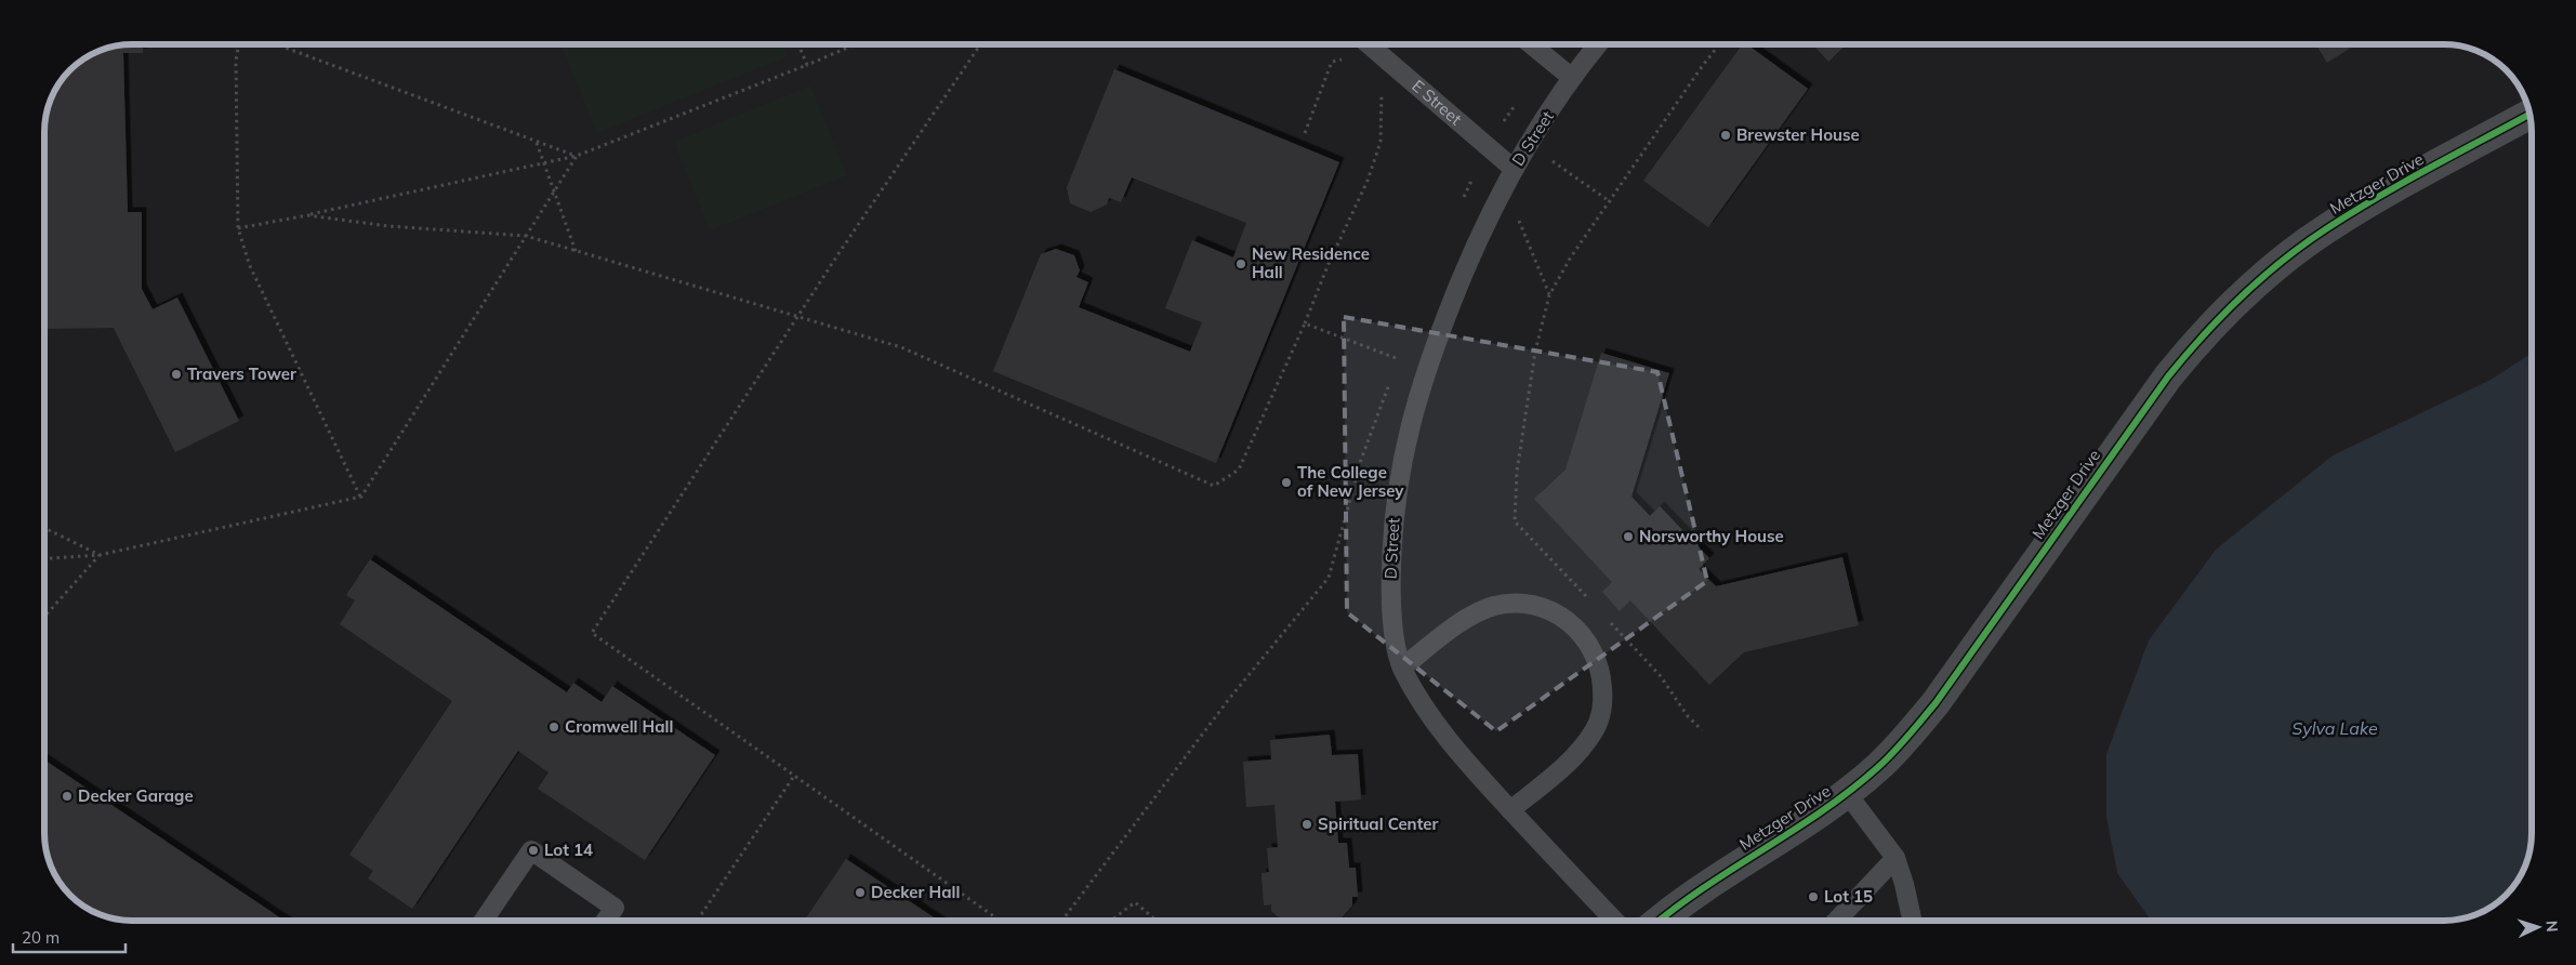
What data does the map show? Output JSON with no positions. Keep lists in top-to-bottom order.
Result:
{
  "streets": {
    "street": ["Metzger Drive"],
    "lane": ["E Street", "D Street"]
  },
  "crossings": [
    ["E Street", "D Street"]
  ],
  "water": ["Sylva Lake"],
  "places": [
    "Brewster House",
    "New Residence Hall",
    "Travers Tower",
    "The College of New Jersey",
    "Norsworthy House",
    "Cromwell Hall",
    "Decker Garage",
    "Spiritual Center",
    "Lot 14",
    "Decker Hall",
    "Lot 15"
  ],
  "scale_bar": "20 m",
  "north": "right"
}
